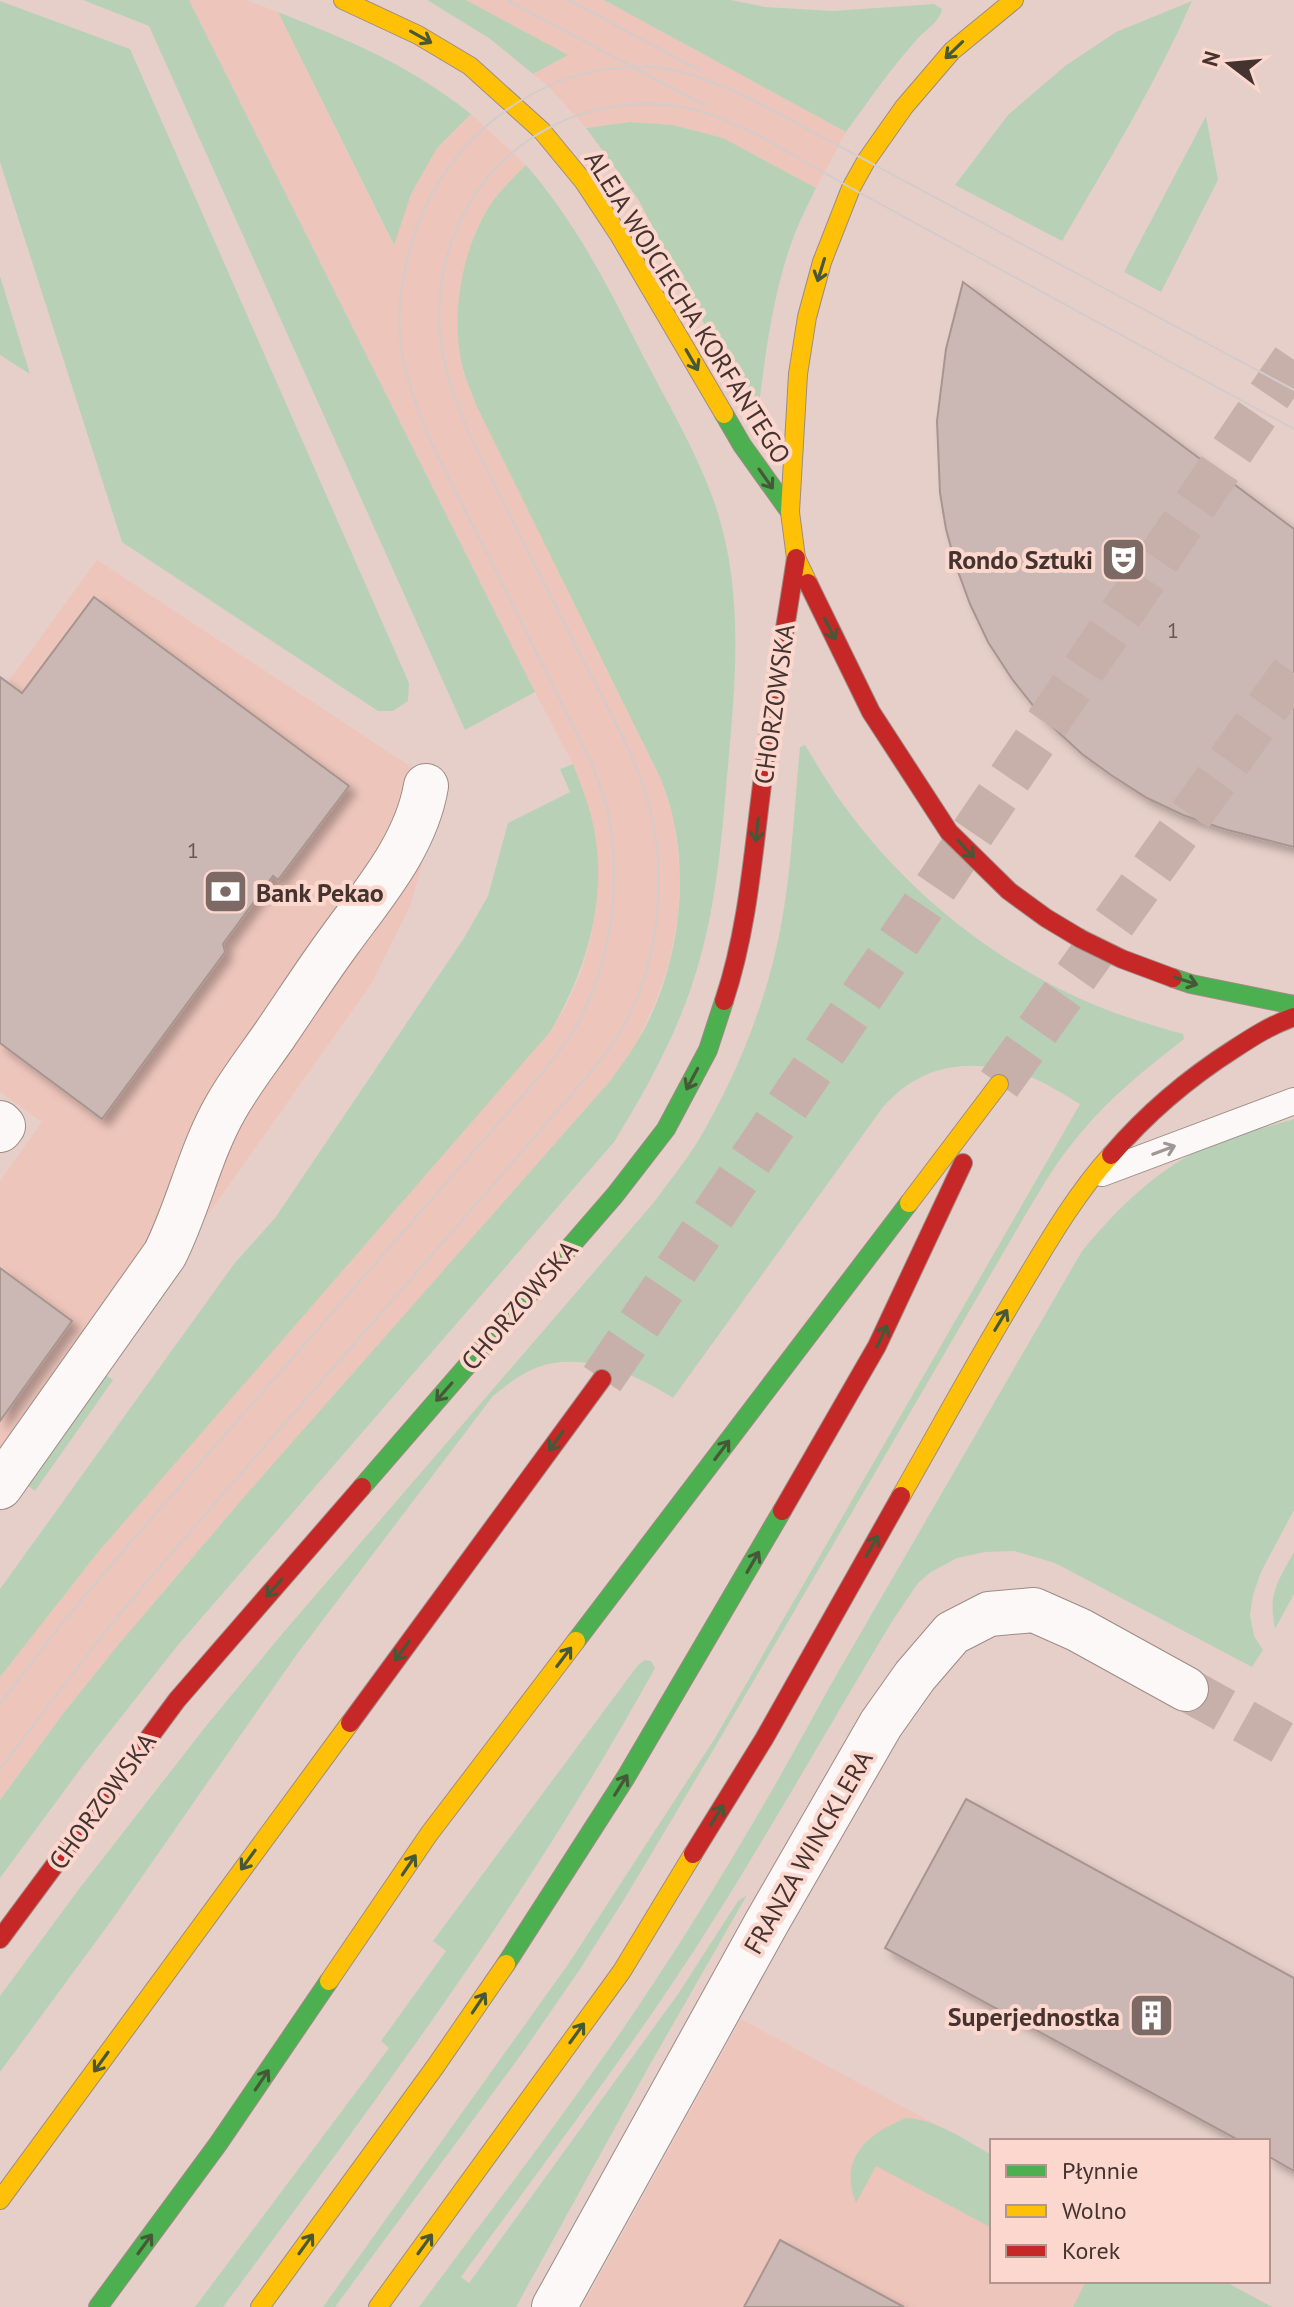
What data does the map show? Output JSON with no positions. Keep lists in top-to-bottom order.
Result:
{
  "streets": {
    "main road": ["ALEJA WOJCIECHA KORFANTEGO", "CHORZOWSKA"],
    "street": ["FRANZA WINCKLERA"]
  },
  "one_way": ["ALEJA WOJCIECHA KORFANTEGO"],
  "places": {
    "theatre": ["Rondo Sztuki"],
    "bank": ["Bank Pekao"],
    "building": ["Superjednostka"]
  },
  "house_numbers": ["1", "1"],
  "legend": ["Płynnie", "Wolno", "Korek"],
  "north": "left"
}
